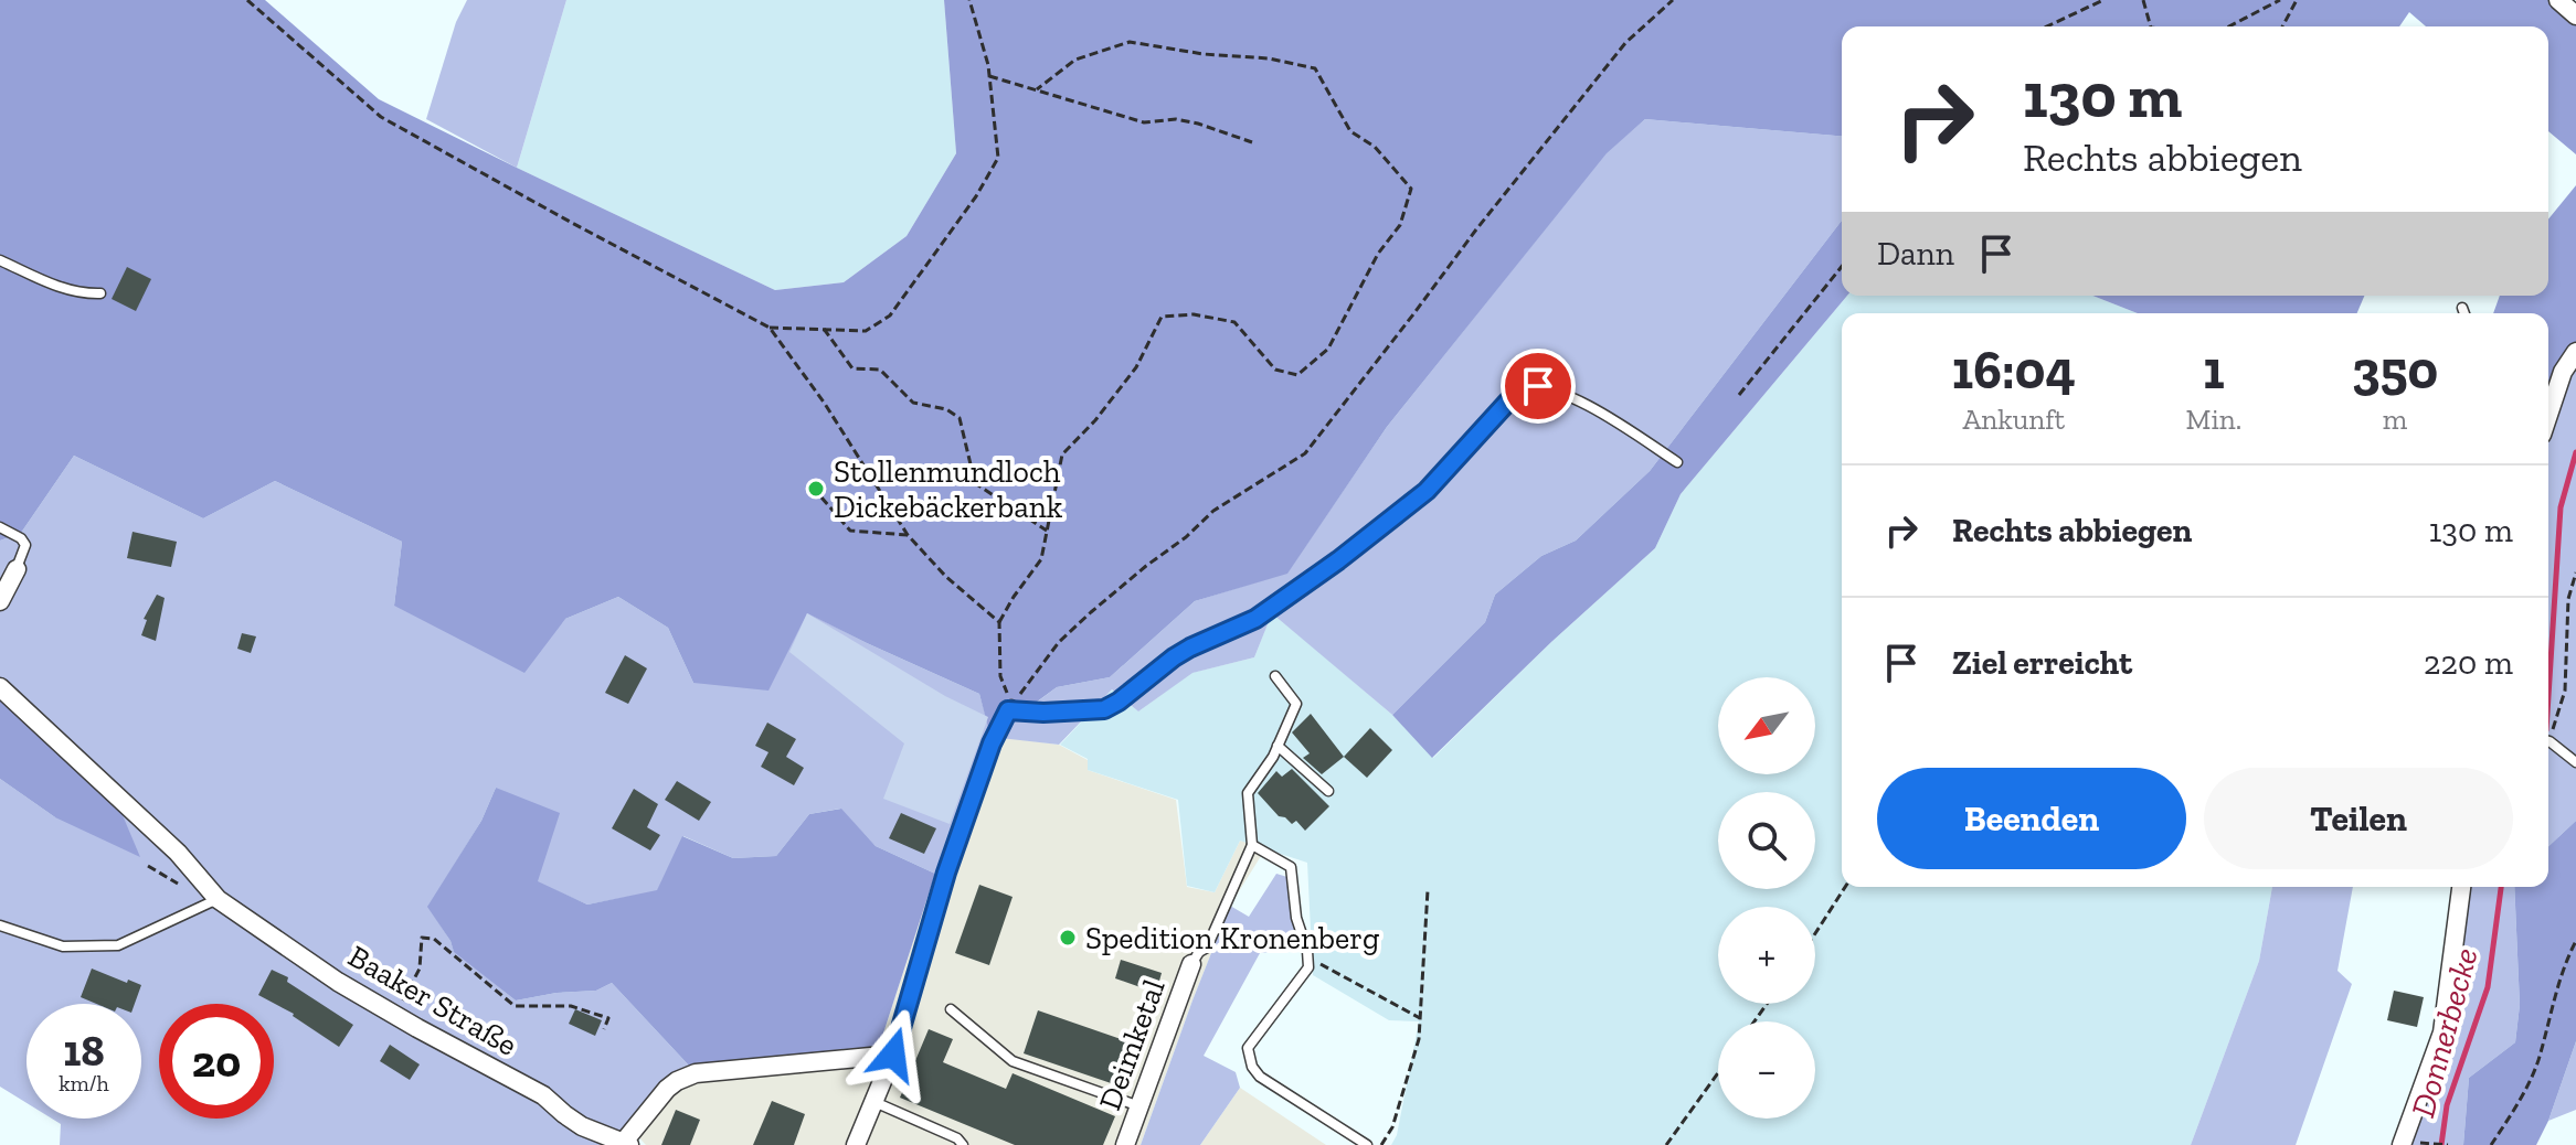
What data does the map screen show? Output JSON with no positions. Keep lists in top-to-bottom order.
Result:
{
  "streets": {
    "street": ["Baaker Straße", "Deimketal"]
  },
  "water": ["Donnerbecke"],
  "places": ["Stollenmundloch Dickebäckerbank", "Spedition Kronenberg"],
  "north": "bottom left",
  "page": {
    "turn": ["130 m", "Rechts abbiegen"],
    "then": "Dann",
    "eta": [
      "16:04",
      "Ankunft",
      "1",
      "Min.",
      "350",
      "m"
    ],
    "list": [
      {
        "name": "Rechts abbiegen",
        "value": "130 m"
      },
      {
        "name": "Ziel erreicht",
        "value": "220 m"
      }
    ],
    "map_buttons": ["+", "−"],
    "buttons": ["Beenden", "Teilen"],
    "speed": "18 km/h",
    "limit": "20"
  }
}
